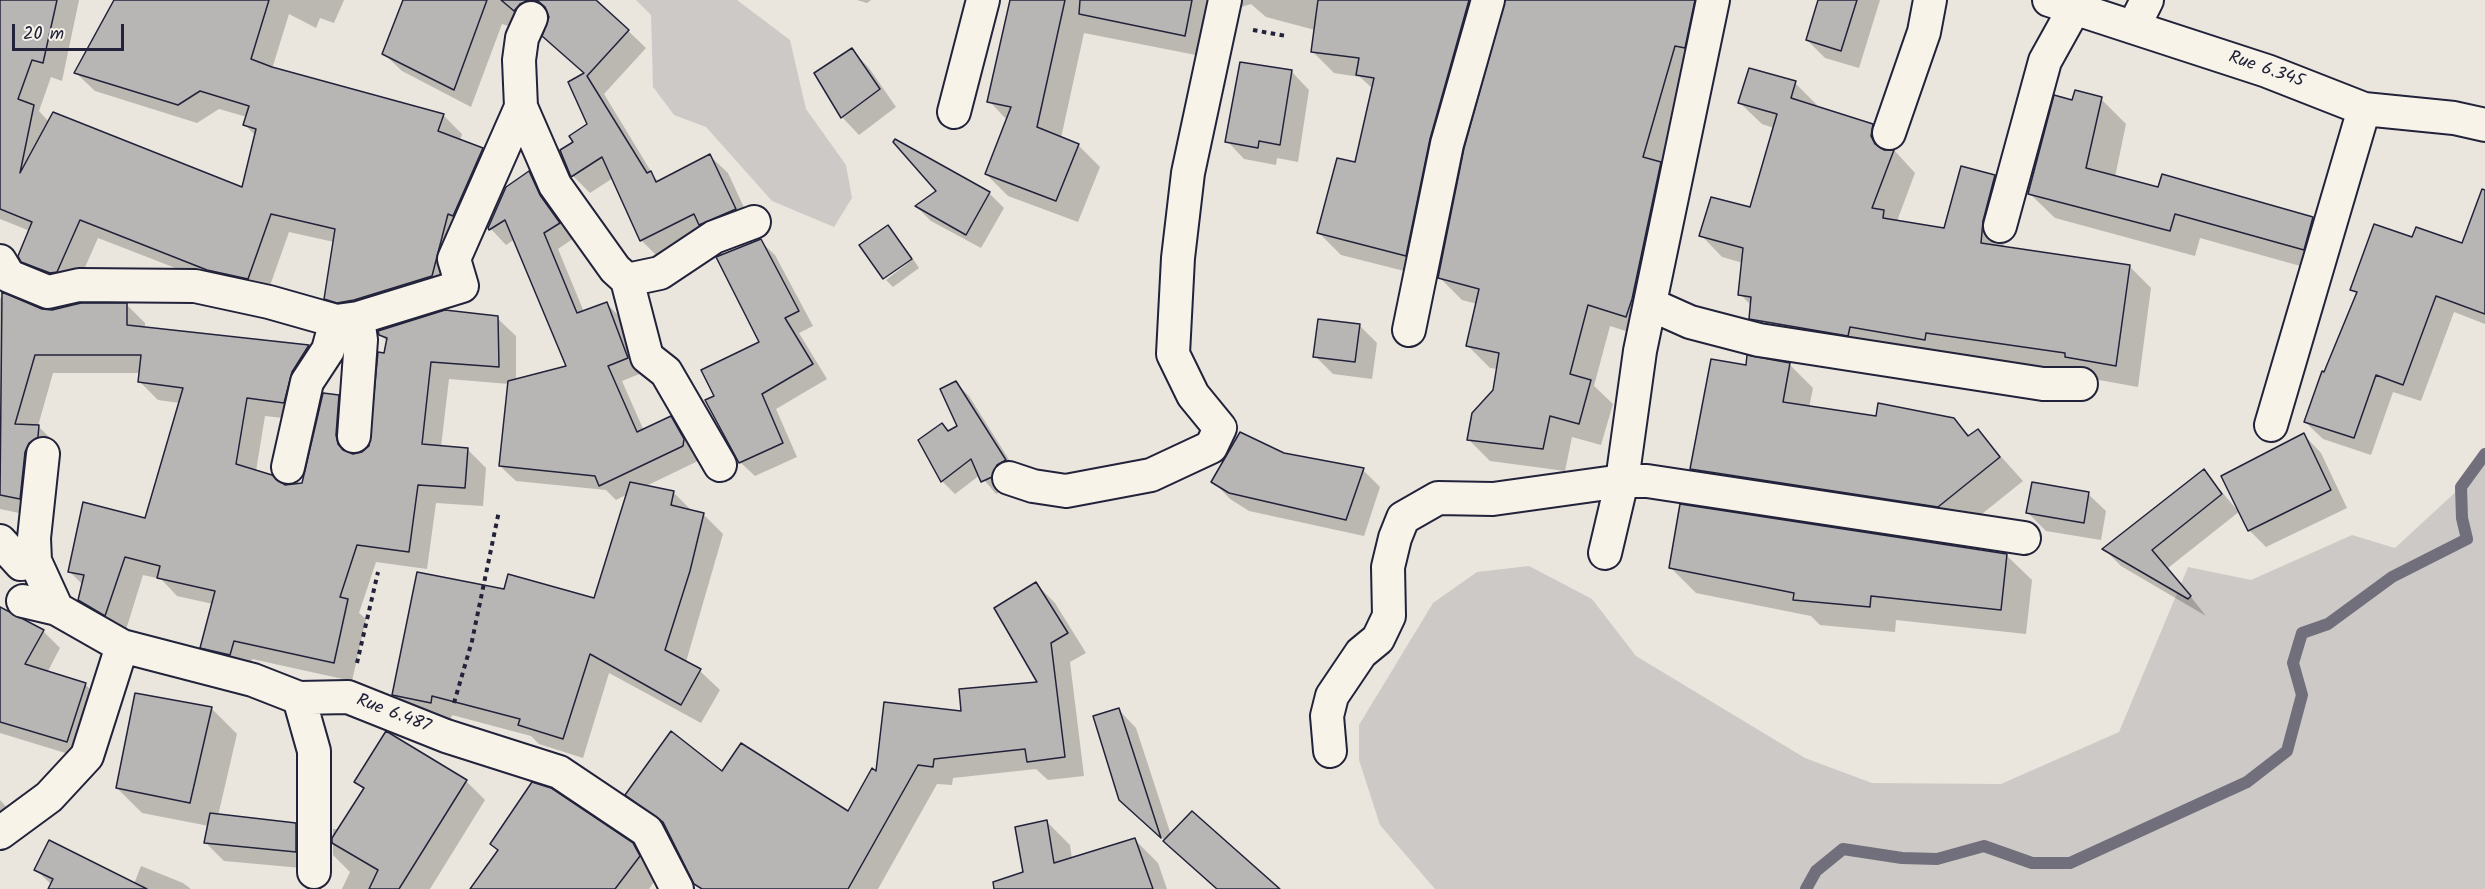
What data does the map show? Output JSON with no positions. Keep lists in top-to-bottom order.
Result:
{
  "streets": {
    "street": ["Rue 6.345", "Rue 6.487"]
  },
  "scale_bar": "20 m"
}
